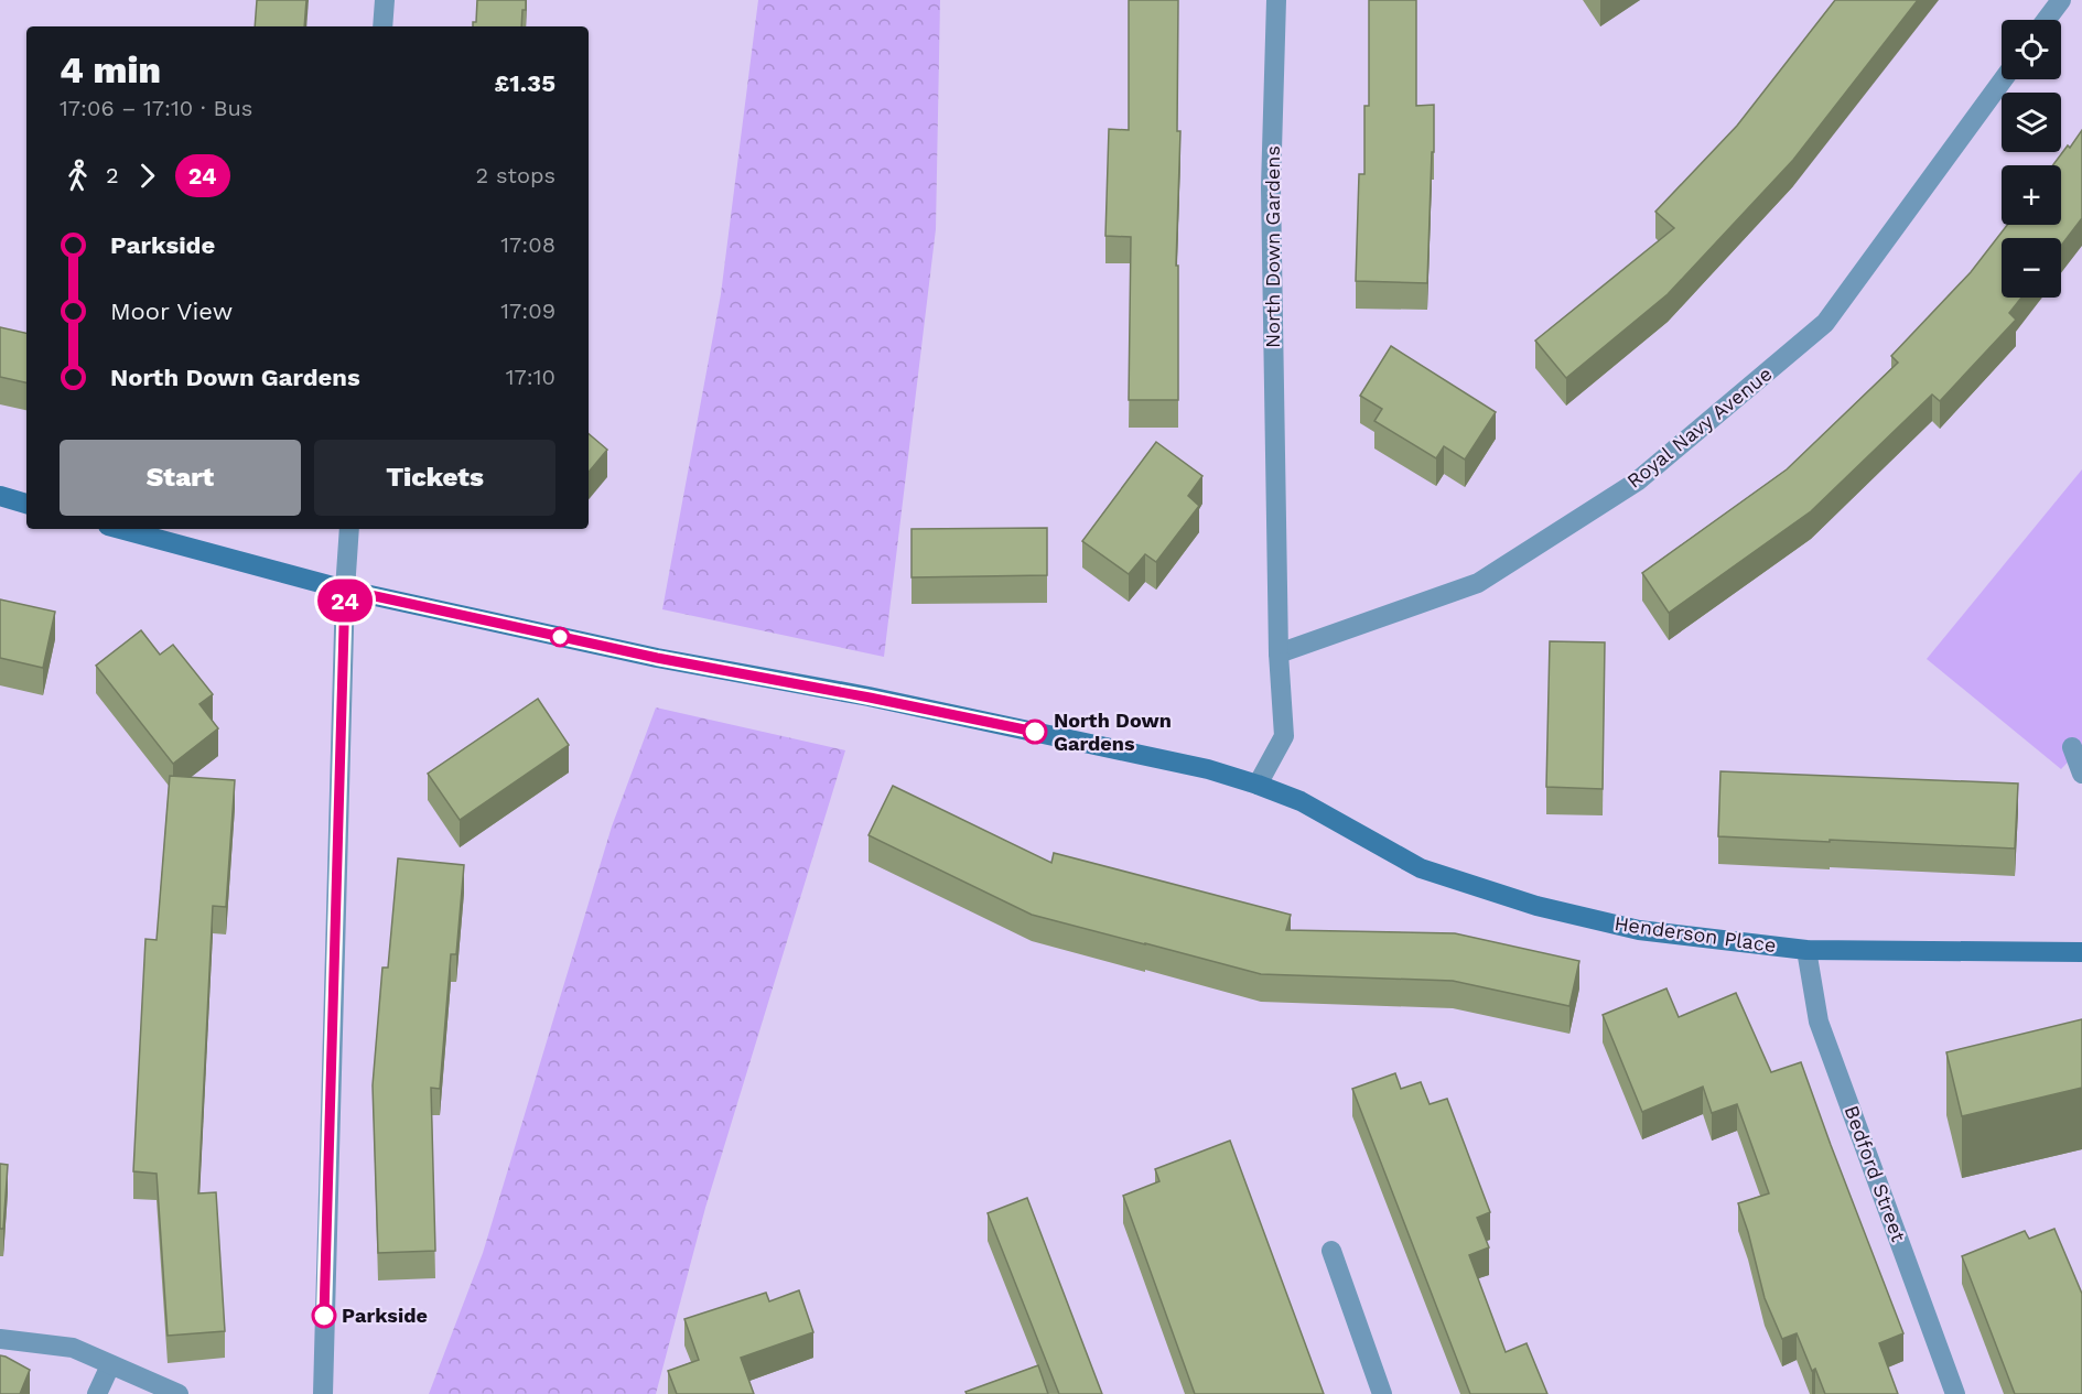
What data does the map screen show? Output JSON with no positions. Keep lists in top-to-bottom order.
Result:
{
  "streets": {
    "street": [
      "North Down Gardens",
      "Royal Navy Avenue",
      "Henderson Place",
      "Bedford Street"
    ]
  },
  "crossings": [
    ["North Down Gardens", "Royal Navy Avenue"],
    ["North Down Gardens", "Henderson Place"],
    ["Henderson Place", "Bedford Street"]
  ],
  "places": ["North Down Gardens", "Parkside"],
  "lines": ["bus line 24"],
  "page": {
    "on_map": "24",
    "map_buttons": ["+", "−"],
    "heading": ["4 min", "17:06 – 17:10 · Bus", "£1.35"],
    "legs": ["2", "24", "2 stops"],
    "list": [
      {
        "name": "Parkside",
        "value": "17:08"
      },
      {
        "name": "Moor View",
        "value": "17:09"
      },
      {
        "name": "North Down Gardens",
        "value": "17:10"
      }
    ],
    "buttons": ["Start", "Tickets"]
  }
}
